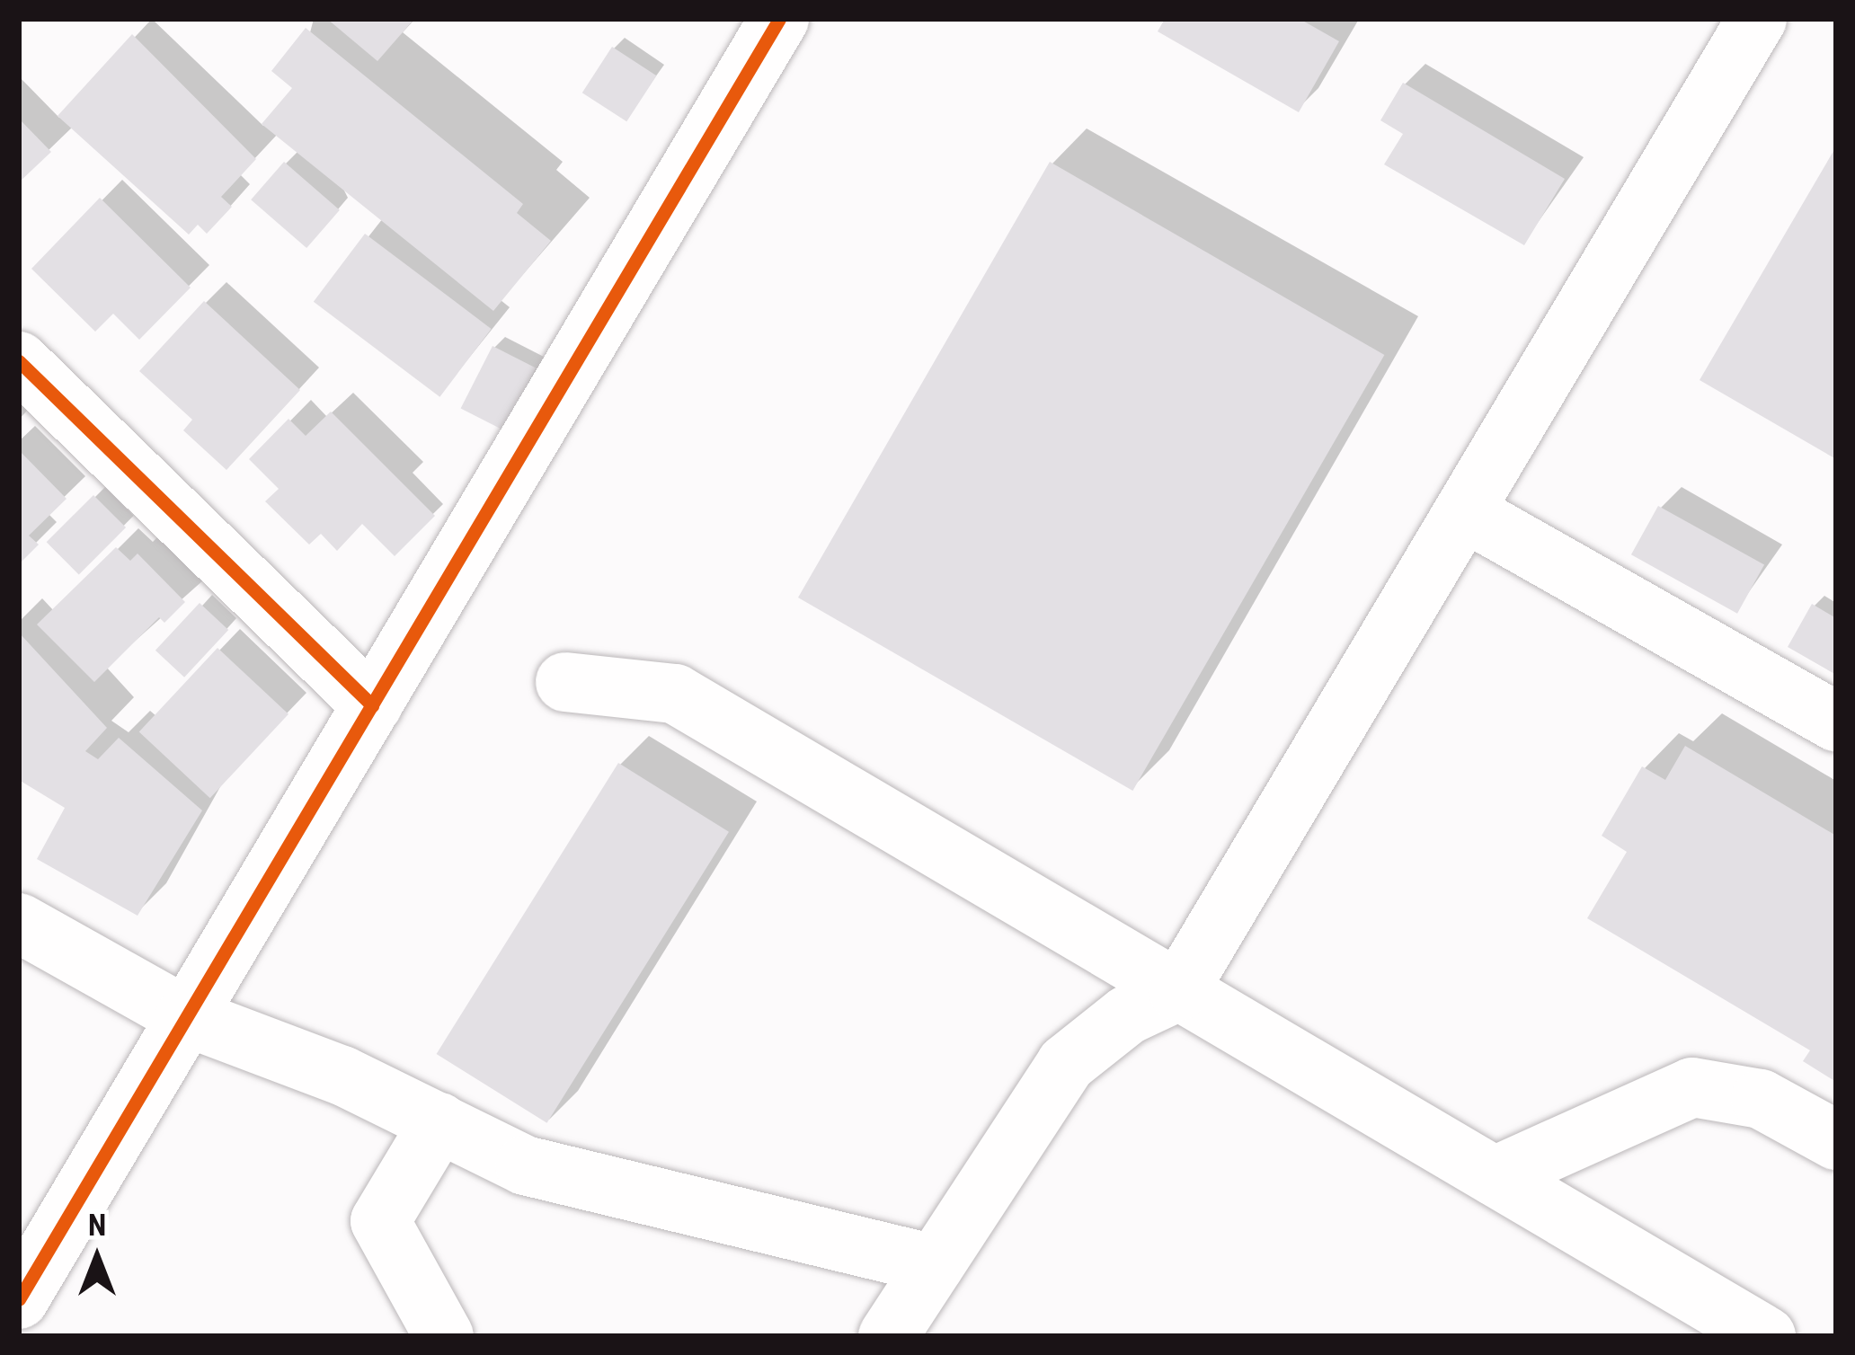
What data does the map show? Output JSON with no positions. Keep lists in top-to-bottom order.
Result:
{
  "north": "top"
}
